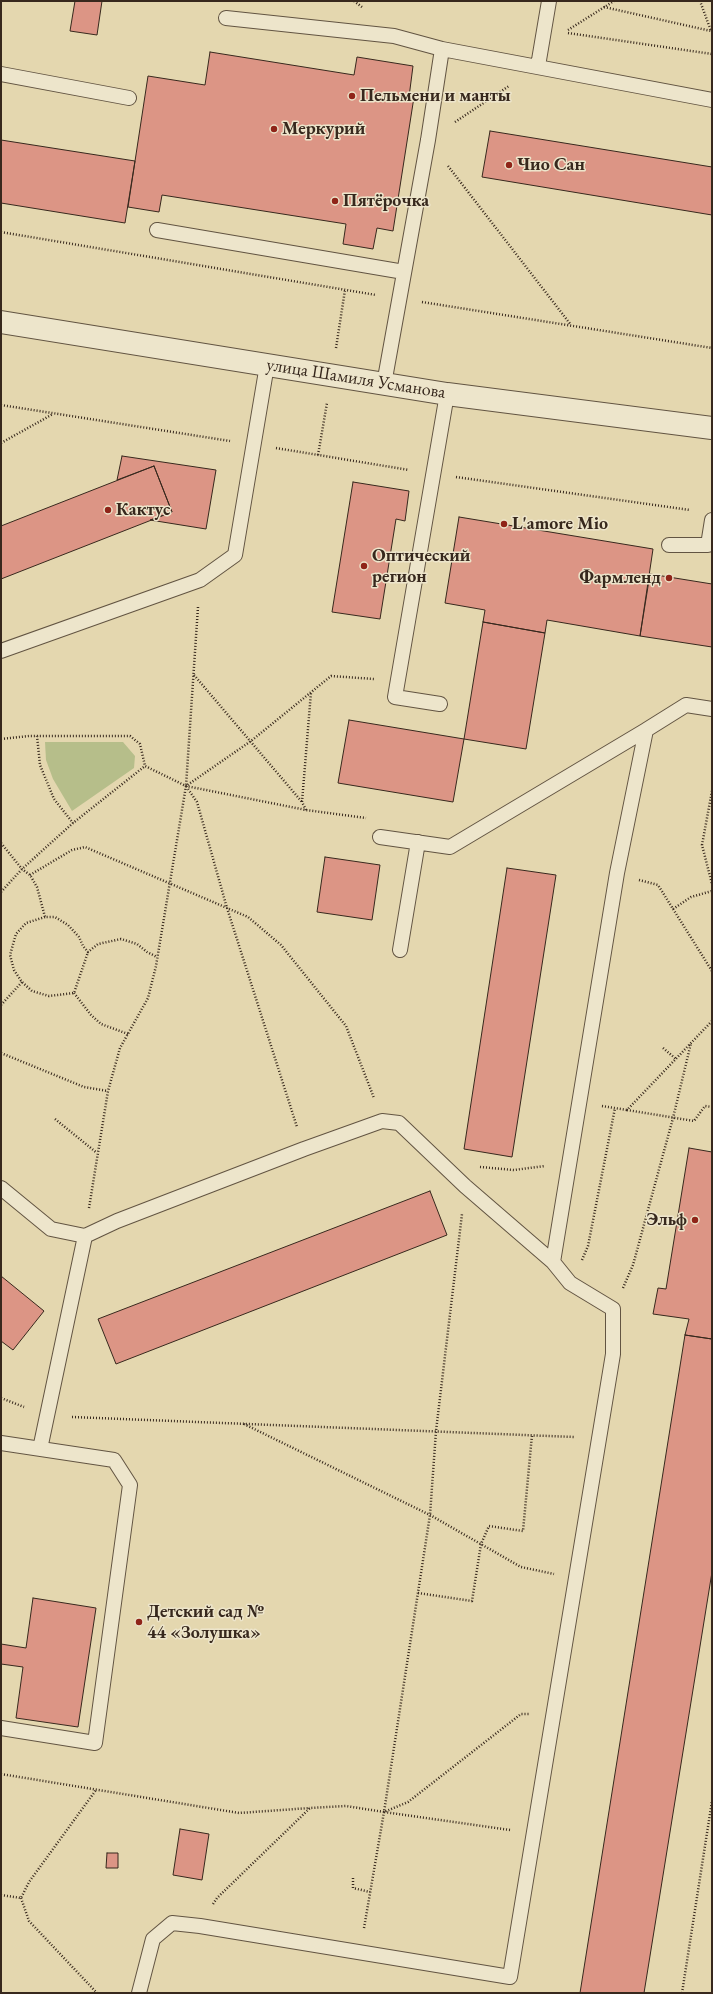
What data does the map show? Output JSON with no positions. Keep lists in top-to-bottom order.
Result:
{
  "streets": {
    "street": ["улица Шамиля Усманова"]
  },
  "places": [
    "Пельмени и манты",
    "Меркурий",
    "Чио Сан",
    "Пятёрочка",
    "Кактус",
    "L'amore Mio",
    "Оптический регион",
    "Фармленд",
    "Эльф",
    "Детский сад № 44 «Золушка»"
  ]
}
